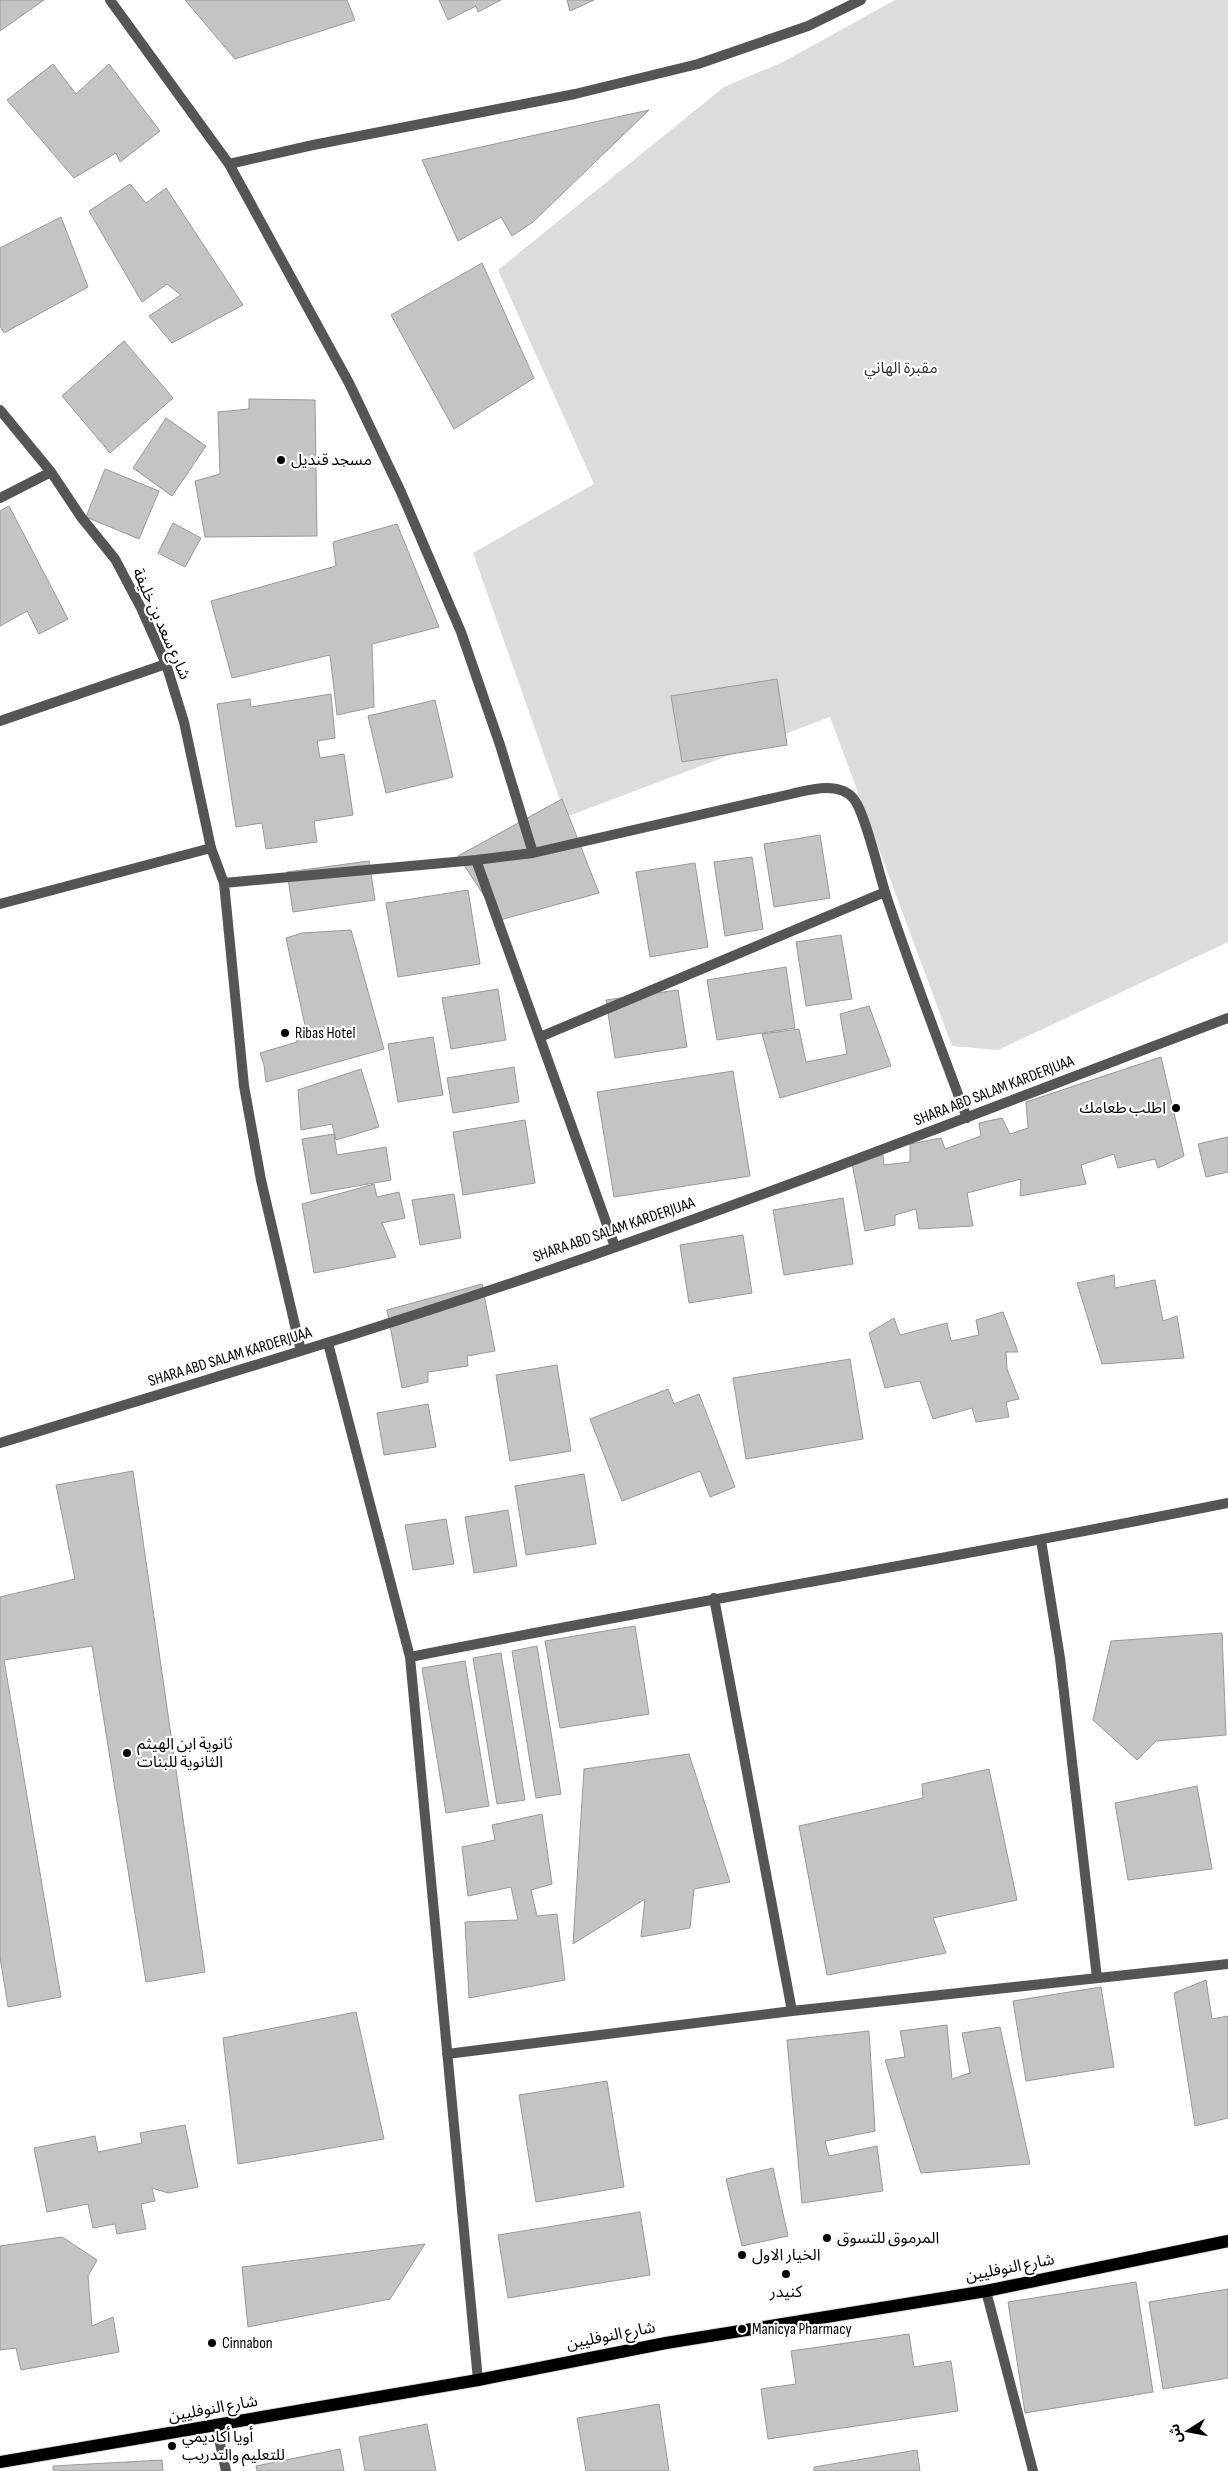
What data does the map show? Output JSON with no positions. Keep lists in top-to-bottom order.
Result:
{
  "streets": {
    "main road": ["شارع النوفليين"],
    "street": ["شارع سعد بن خليفة", "SHARA ABD SALAM KARDERJUAA"]
  },
  "crossings": [
    ["شارع سعد بن خليفة", "SHARA ABD SALAM KARDERJUAA"]
  ],
  "parks": ["مقبرة الهاني"],
  "places": [
    "مسجد قنديل",
    "Ribas Hotel",
    "اطلب طعامك",
    "ثانوية ابن الهيثم الثانوية للبنات",
    "المرموق للتسوق",
    "الخيار الاول",
    "كنيدر",
    "Manicya Pharmacy",
    "Cinnabon",
    "أويا أكاديمي للتعليم والتدريب"
  ],
  "north": "left"
}
